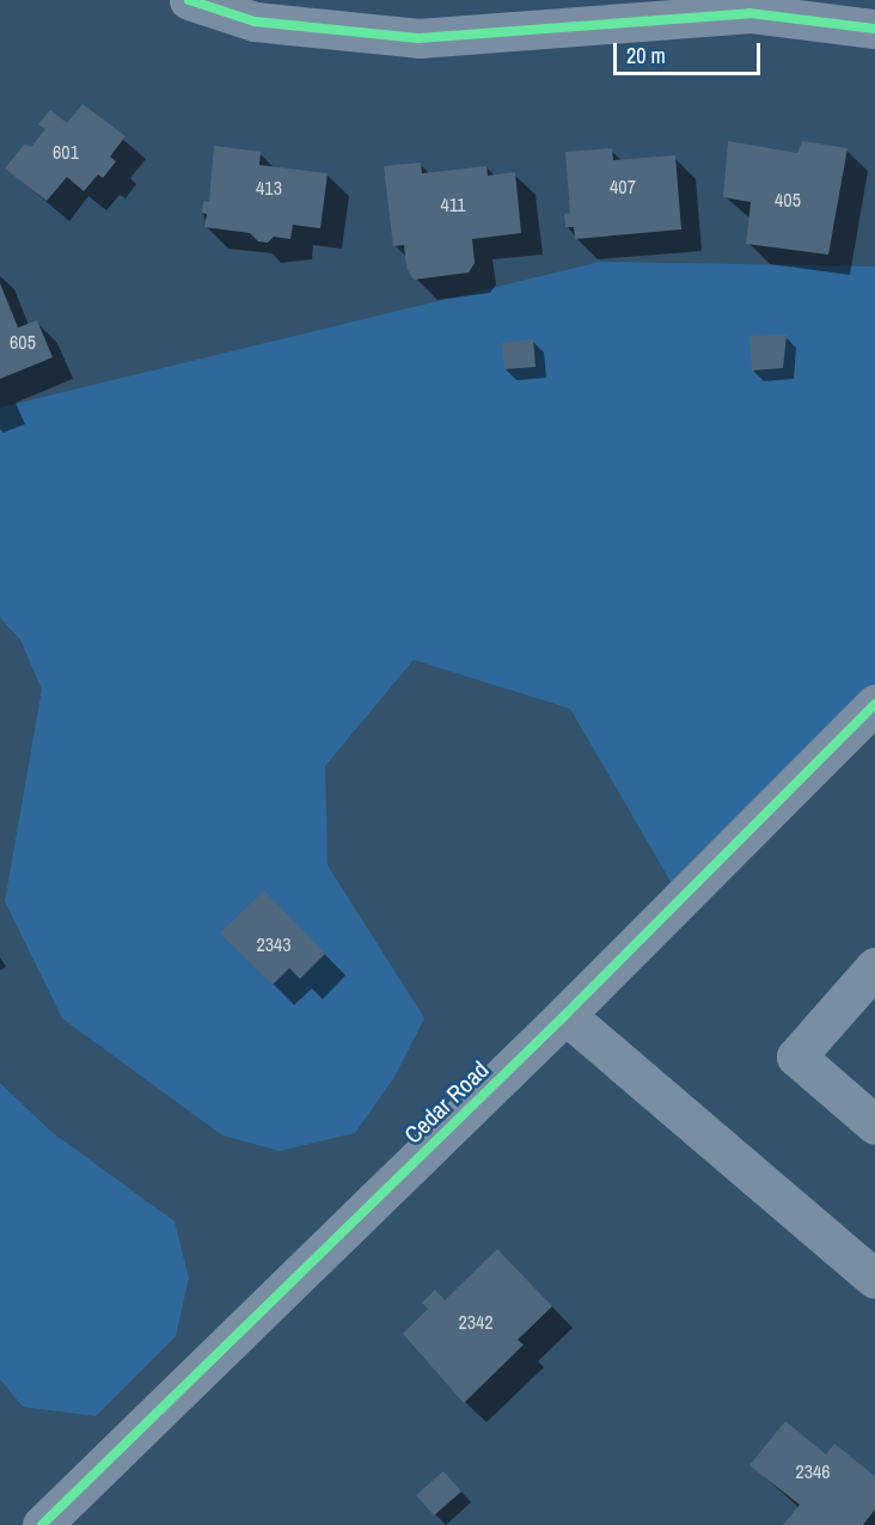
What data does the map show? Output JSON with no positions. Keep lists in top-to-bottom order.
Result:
{
  "streets": {
    "street": ["Cedar Road"]
  },
  "house_numbers": [
    "601",
    "407",
    "413",
    "405",
    "411",
    "605",
    "2343",
    "2342",
    "2346"
  ],
  "scale_bar": "20 m"
}
